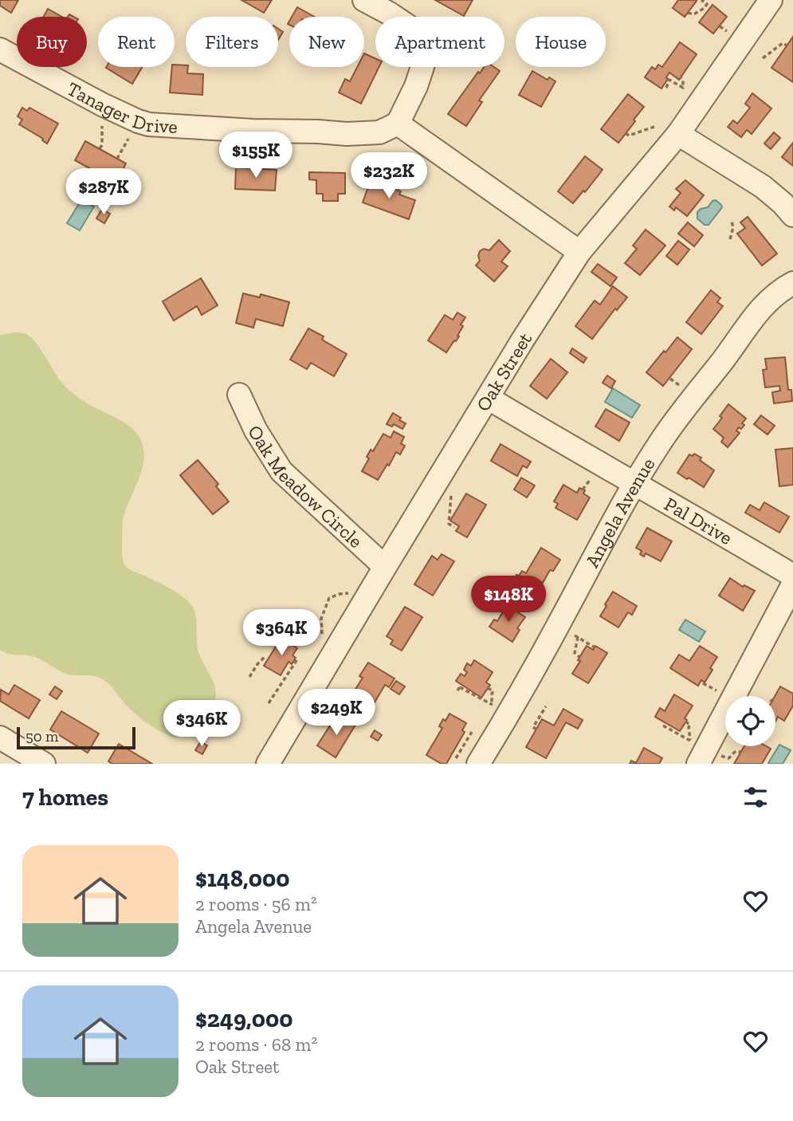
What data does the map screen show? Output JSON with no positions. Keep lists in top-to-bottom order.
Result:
{
  "streets": {
    "street": [
      "Tanager Drive",
      "Oak Street",
      "Oak Meadow Circle",
      "Angela Avenue",
      "Pal Drive"
    ]
  },
  "crossings": [
    ["Oak Street", "Oak Meadow Circle"],
    ["Oak Street", "Pal Drive"],
    ["Angela Avenue", "Pal Drive"]
  ],
  "scale_bar": "50 m",
  "page": {
    "chip": [
      "Buy",
      "Rent",
      "Filters",
      "New",
      "Apartment",
      "House"
    ],
    "price": [
      "$155K",
      "$232K",
      "$287K",
      "$148K",
      "$364K",
      "$249K",
      "$346K"
    ],
    "scale": "50 m",
    "heading": "7 homes",
    "list": [
      {
        "name": "$148,000",
        "note": "2 rooms · 56 m² · Angela Avenue"
      },
      {
        "name": "$249,000",
        "note": "2 rooms · 68 m² · Oak Street"
      }
    ]
  }
}
